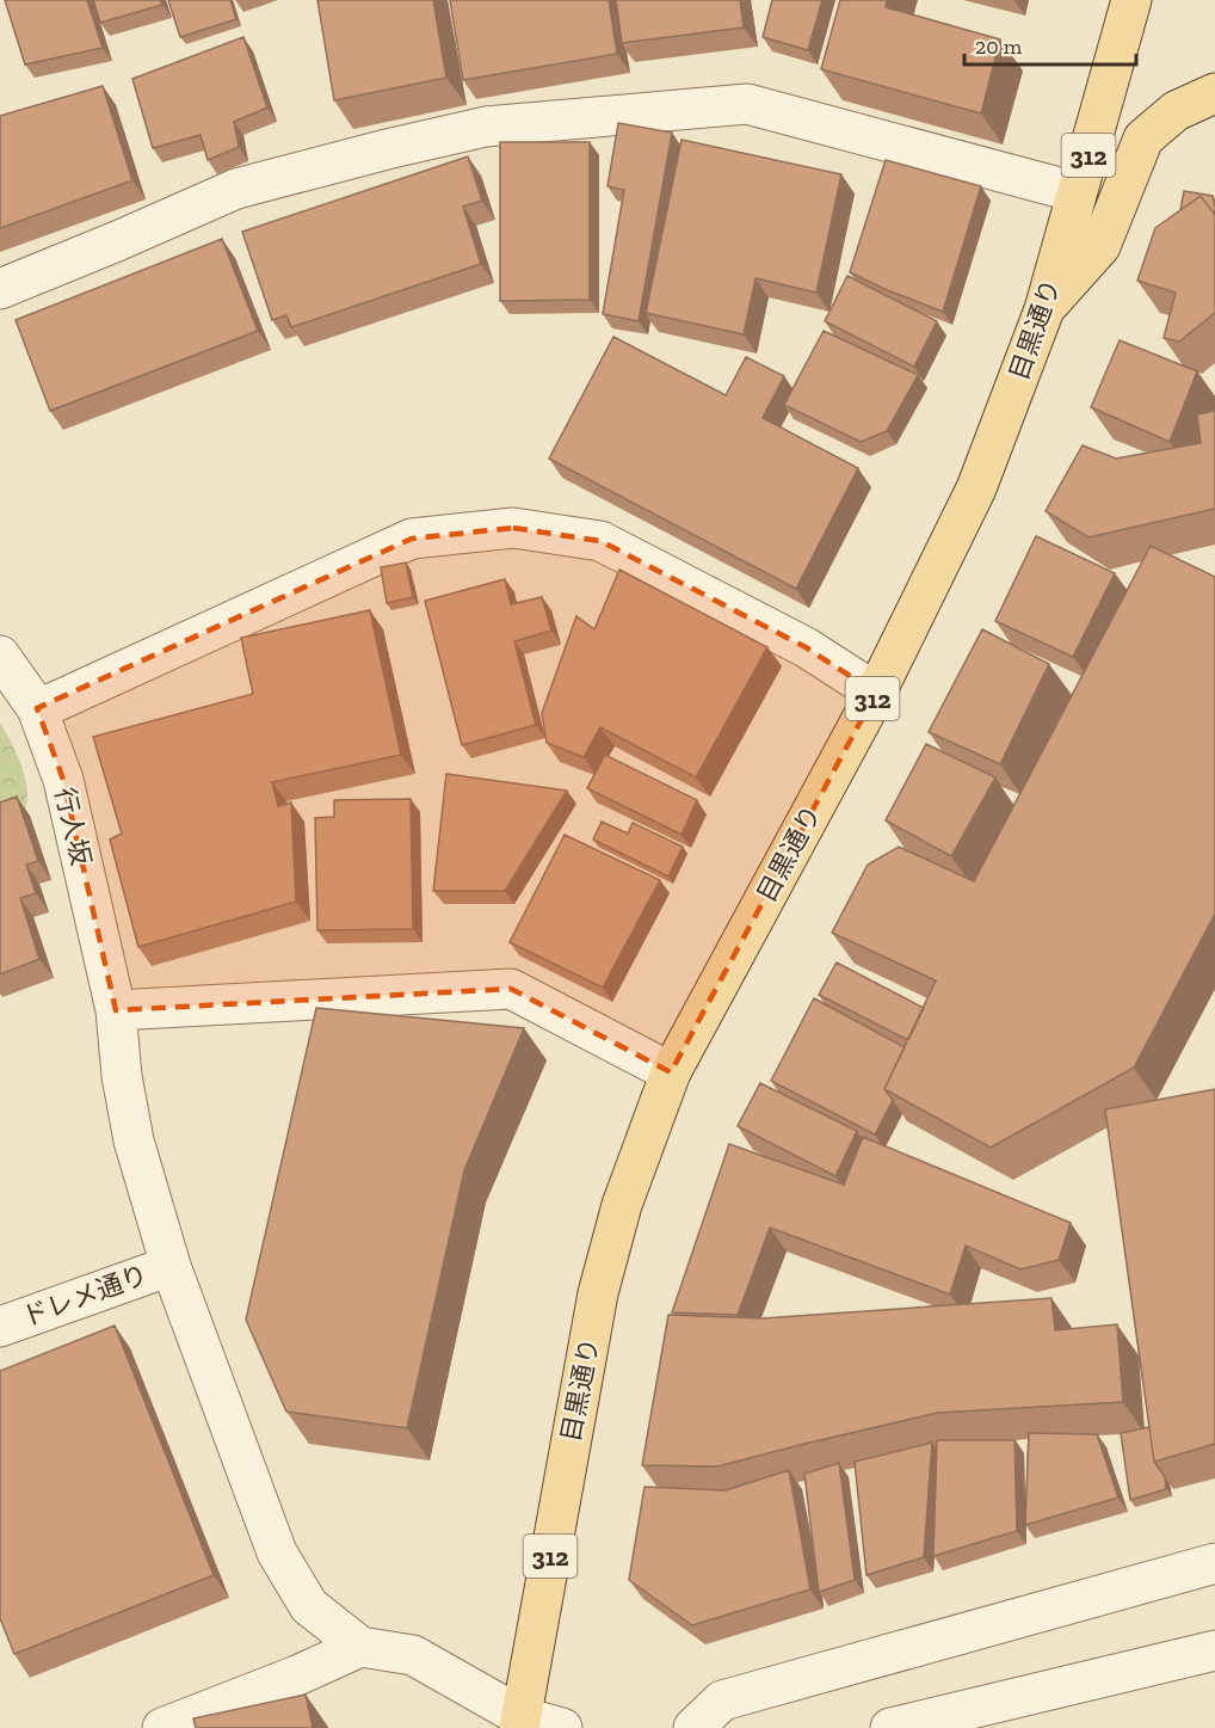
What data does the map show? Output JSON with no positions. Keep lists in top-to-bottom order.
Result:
{
  "streets": {
    "main road": ["312", "目黒通り"],
    "street": ["行人坂", "ドレメ通り"]
  },
  "crossings": [
    ["行人坂", "ドレメ通り"]
  ],
  "scale_bar": "20 m"
}
